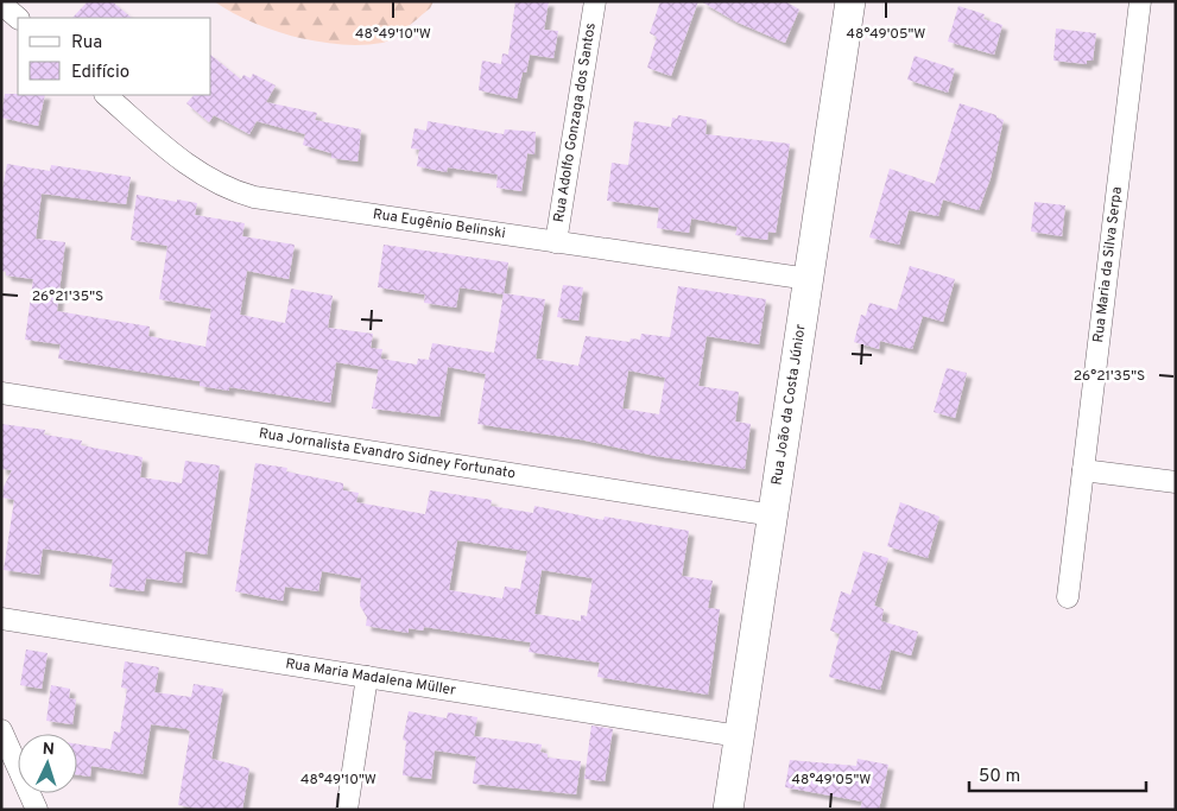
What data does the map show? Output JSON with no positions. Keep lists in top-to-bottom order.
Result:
{
  "streets": {
    "main road": ["Rua João da Costa Júnior"],
    "street": [
      "Rua Adolfo Gonzaga dos Santos",
      "Rua Eugênio Belinski",
      "Rua Maria da Silva Serpa",
      "Rua Jornalista Evandro Sidney Fortunato",
      "Rua Maria Madalena Müller"
    ]
  },
  "crossings": [
    ["Rua Adolfo Gonzaga dos Santos", "Rua Eugênio Belinski"],
    ["Rua Eugênio Belinski", "Rua João da Costa Júnior"],
    ["Rua João da Costa Júnior", "Rua Jornalista Evandro Sidney Fortunato"],
    ["Rua João da Costa Júnior", "Rua Maria Madalena Müller"]
  ],
  "legend": ["Rua", "Edifício"],
  "scale_bar": "50 m",
  "north": "top",
  "coordinates": ["48°49'10\"W", "48°49'05\"W", "26°21'35\"S"]
}
